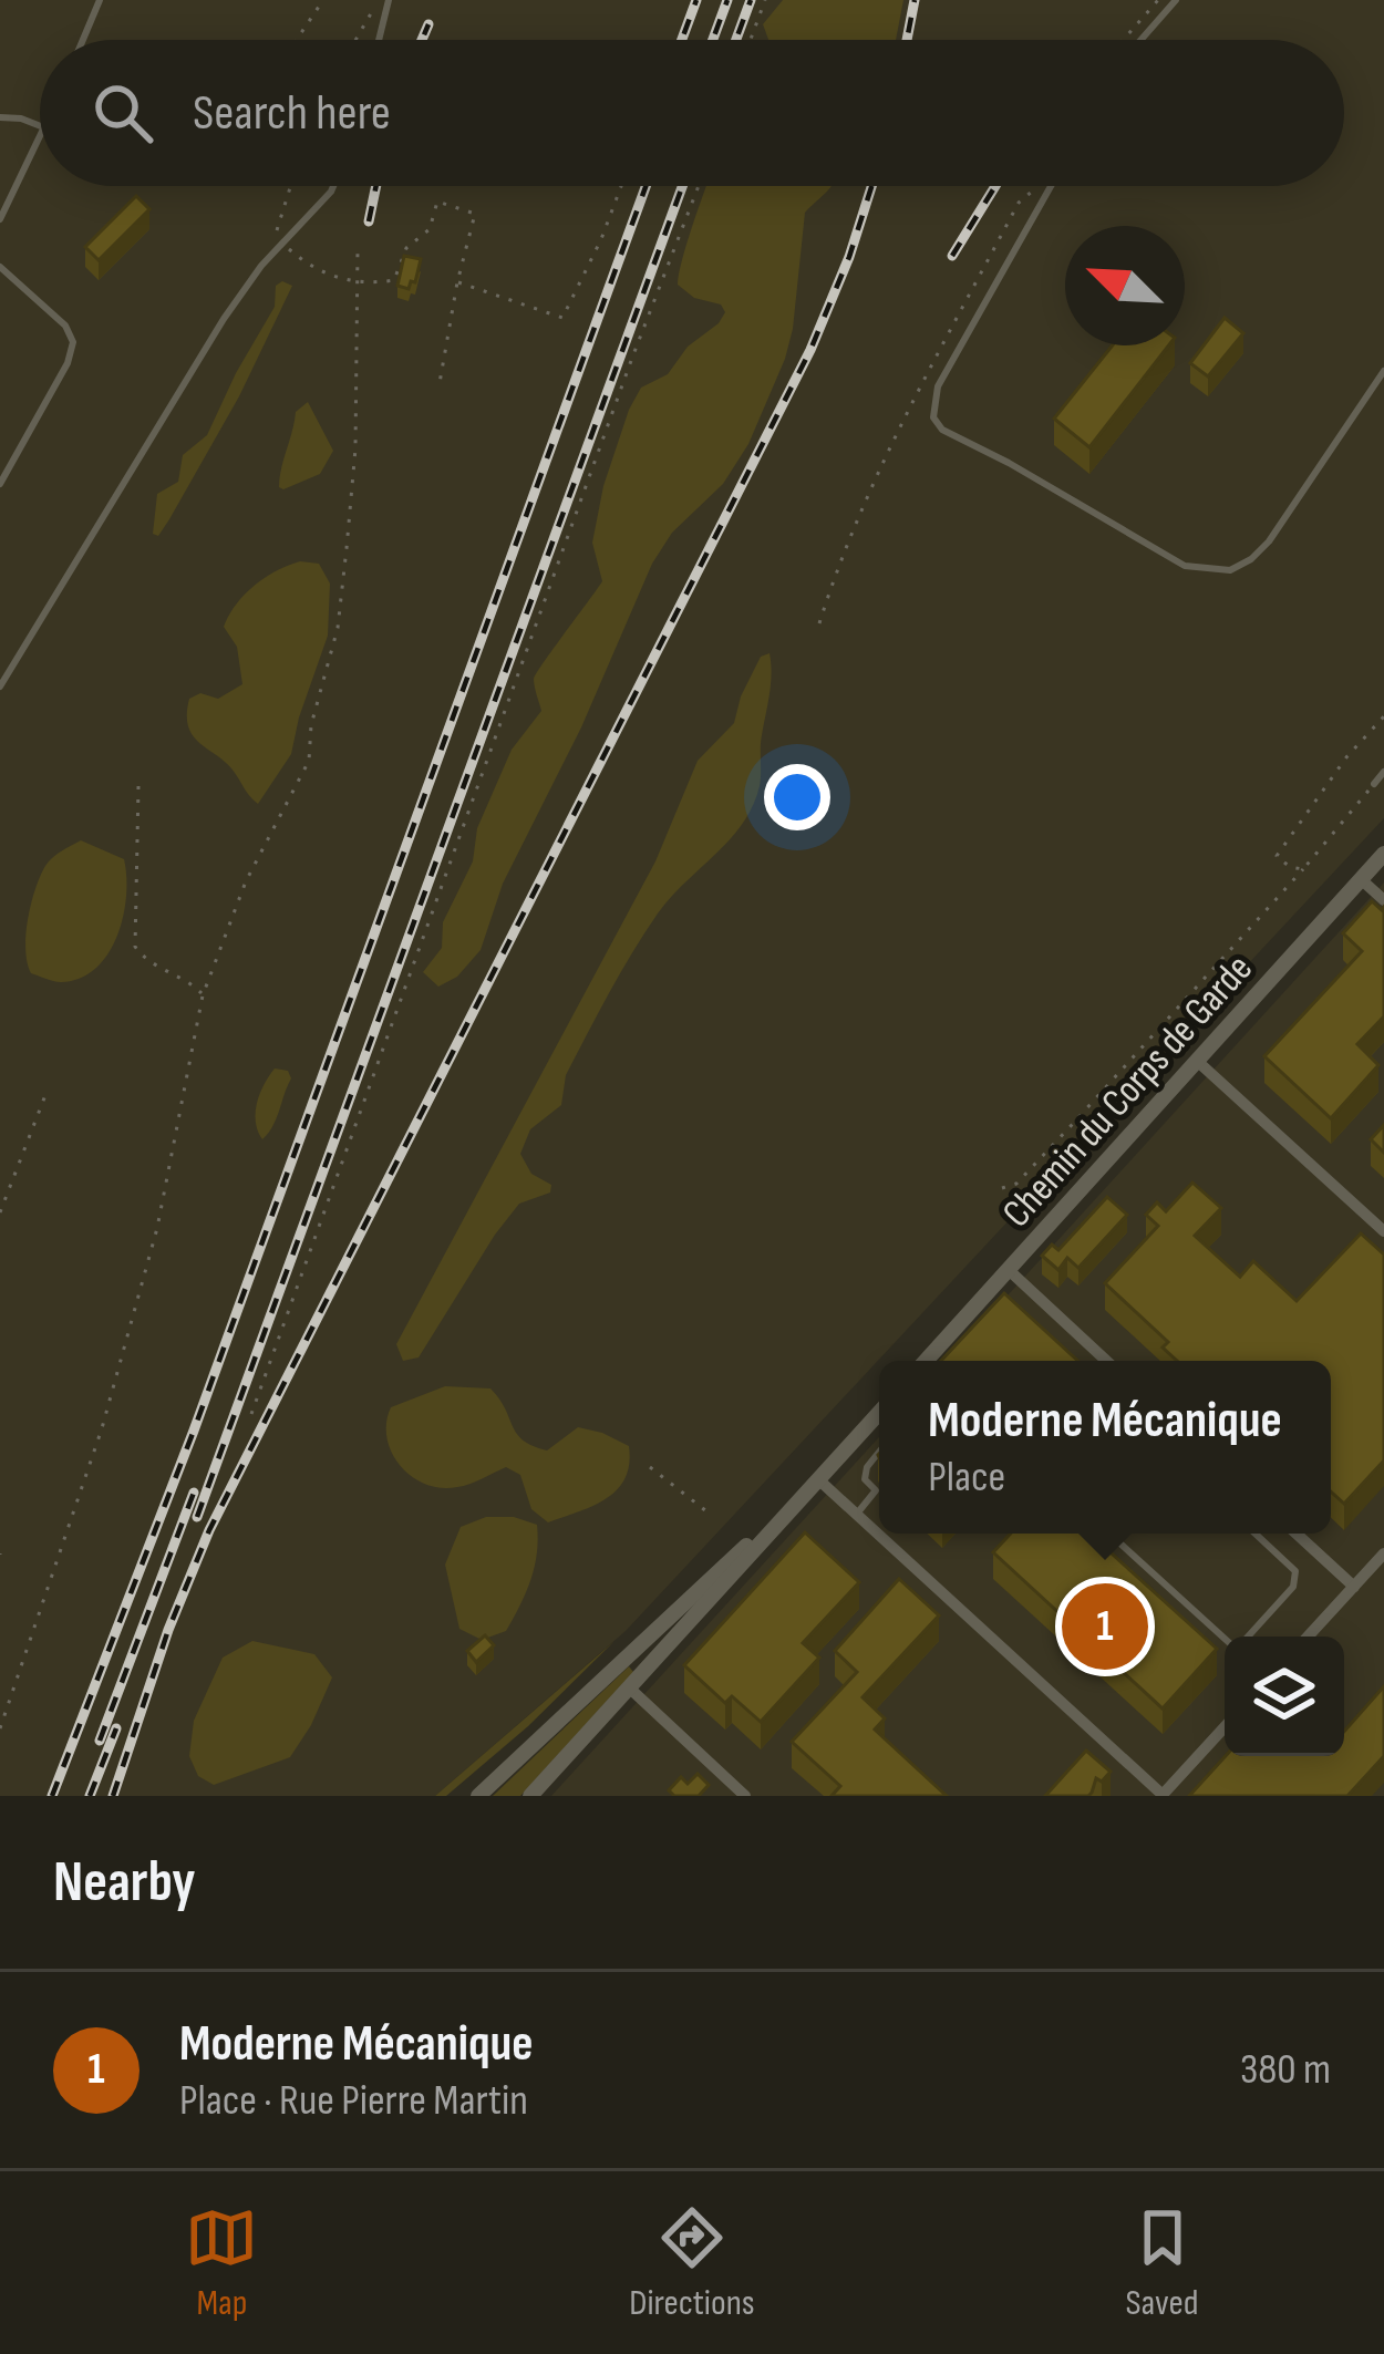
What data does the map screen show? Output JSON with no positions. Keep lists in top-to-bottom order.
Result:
{
  "streets": {
    "street": ["Chemin du Corps de Garde"]
  },
  "north": "top left",
  "page": {
    "search": "Search here",
    "popup": ["Moderne Mécanique", "Place"],
    "pins": "1",
    "heading": "Nearby",
    "list": [
      {
        "mark": "1",
        "name": "Moderne Mécanique",
        "note": "Place · Rue Pierre Martin",
        "value": "380 m"
      }
    ],
    "nav": ["Map", "Directions", "Saved"]
  }
}
